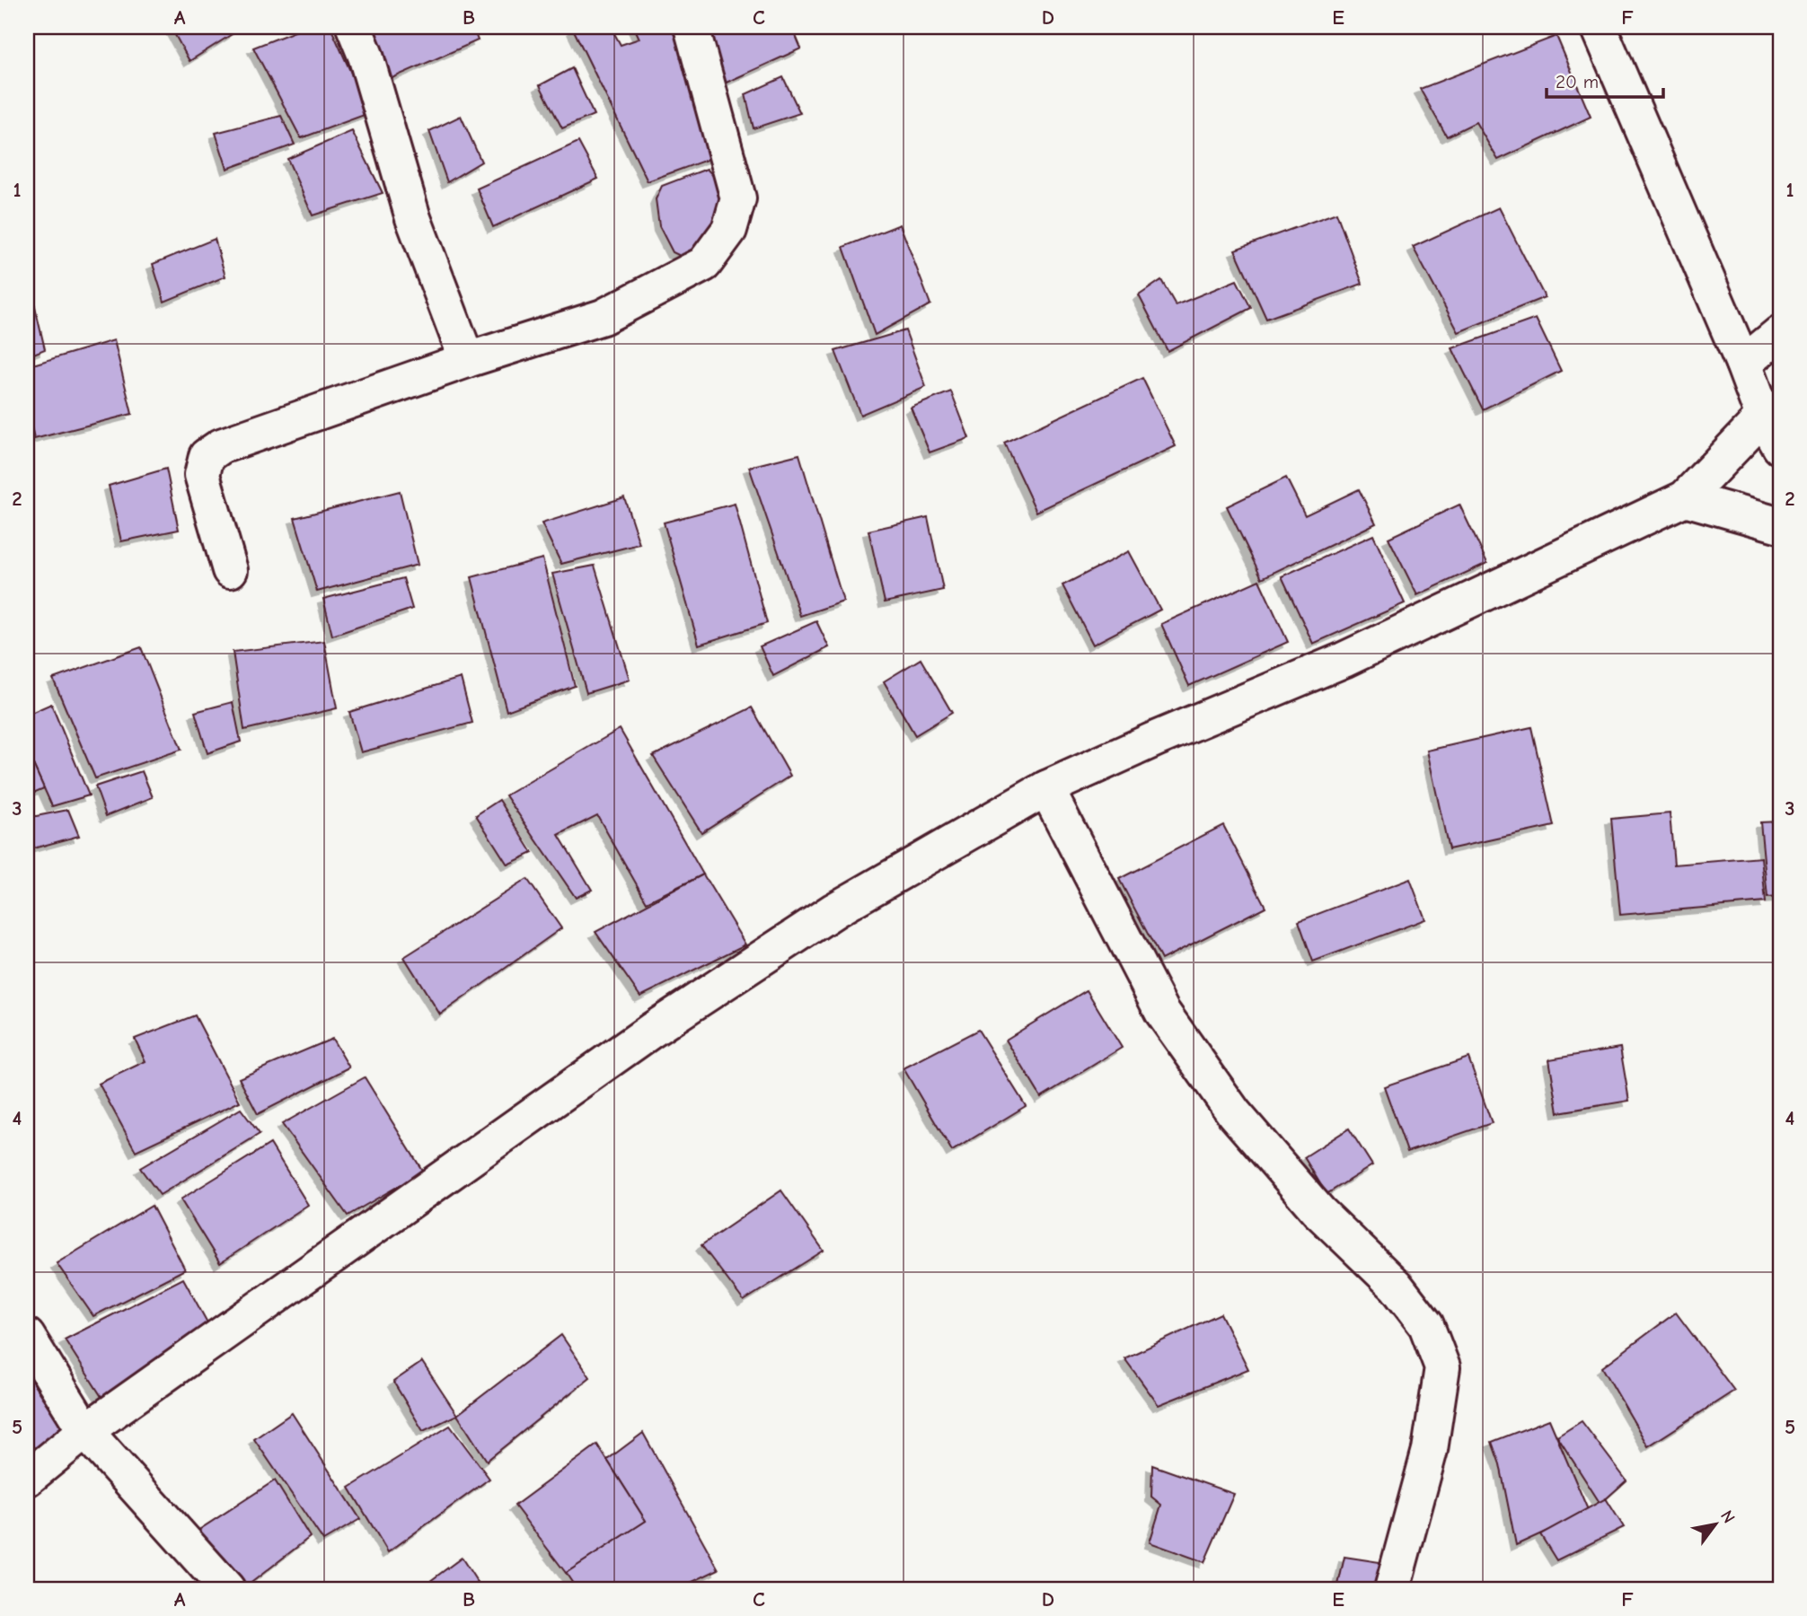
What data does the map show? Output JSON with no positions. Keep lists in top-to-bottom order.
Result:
{
  "scale_bar": "20 m",
  "north": "top right",
  "grid": {
    "columns": [
      "A",
      "B",
      "C",
      "D",
      "E",
      "F"
    ],
    "rows": [
      "1",
      "2",
      "3",
      "4",
      "5"
    ]
  }
}
